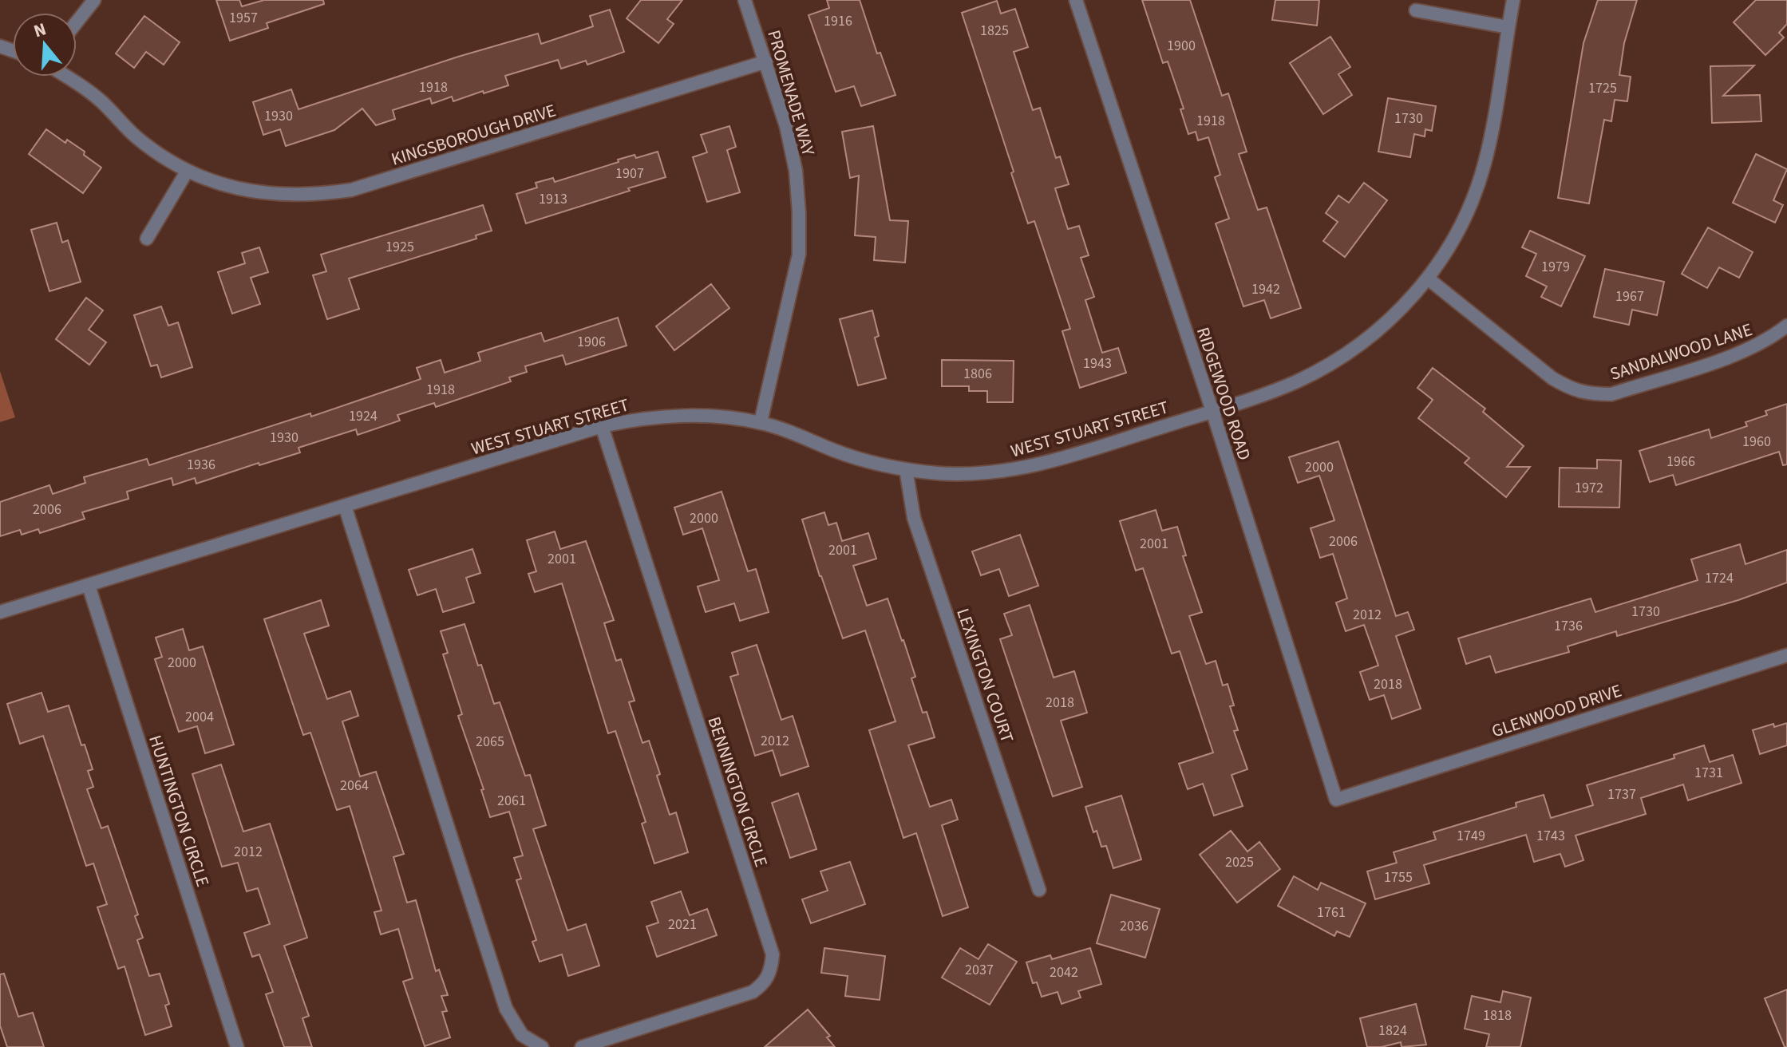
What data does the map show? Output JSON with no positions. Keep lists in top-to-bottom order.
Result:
{
  "streets": {
    "street": [
      "PROMENADE WAY",
      "KINGSBOROUGH DRIVE",
      "SANDALWOOD LANE",
      "RIDGEWOOD ROAD",
      "WEST STUART STREET",
      "LEXINGTON COURT",
      "GLENWOOD DRIVE",
      "BENNINGTON CIRCLE",
      "HUNTINGTON CIRCLE"
    ]
  },
  "crossings": [
    ["PROMENADE WAY", "KINGSBOROUGH DRIVE"],
    ["PROMENADE WAY", "WEST STUART STREET"],
    ["SANDALWOOD LANE", "WEST STUART STREET"],
    ["RIDGEWOOD ROAD", "WEST STUART STREET"],
    ["RIDGEWOOD ROAD", "GLENWOOD DRIVE"],
    ["WEST STUART STREET", "LEXINGTON COURT"],
    ["WEST STUART STREET", "BENNINGTON CIRCLE"],
    ["WEST STUART STREET", "HUNTINGTON CIRCLE"]
  ],
  "house_numbers": [
    "1957",
    "1916",
    "1825",
    "1900",
    "1918",
    "1725",
    "1930",
    "1730",
    "1918",
    "1907",
    "1913",
    "1925",
    "1979",
    "1942",
    "1967",
    "1906",
    "1943",
    "1806",
    "1918",
    "1924",
    "1930",
    "1960",
    "1966",
    "1936",
    "2000",
    "1972",
    "2006",
    "2000",
    "2006",
    "2001",
    "2001",
    "2001",
    "1724",
    "1730",
    "2012",
    "1736",
    "2000",
    "2018",
    "2018",
    "2004",
    "2012",
    "2065",
    "1731",
    "2064",
    "1737",
    "2061",
    "1749",
    "1743",
    "2012",
    "2025",
    "1755",
    "1761",
    "2021",
    "2036",
    "2037",
    "2042",
    "1818",
    "1824"
  ],
  "north": "top"
}
